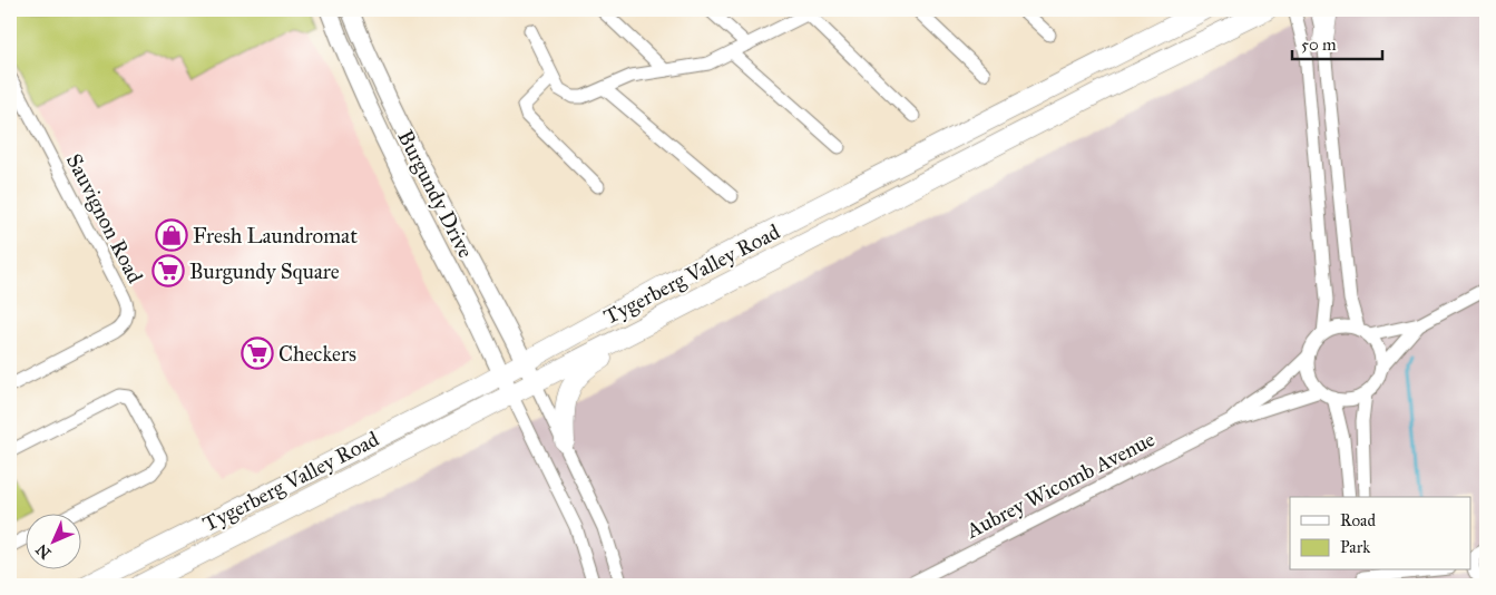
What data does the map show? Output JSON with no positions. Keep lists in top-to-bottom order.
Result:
{
  "streets": {
    "main road": ["Burgundy Drive", "Tygerberg Valley Road"],
    "street": ["Sauvignon Road", "Aubrey Wicomb Avenue"]
  },
  "crossings": [
    ["Burgundy Drive", "Tygerberg Valley Road"]
  ],
  "places": {
    "shop": ["Fresh Laundromat"],
    "supermarket": ["Burgundy Square", "Checkers"]
  },
  "legend": ["Road", "Park"],
  "scale_bar": "50 m",
  "north": "bottom left"
}
